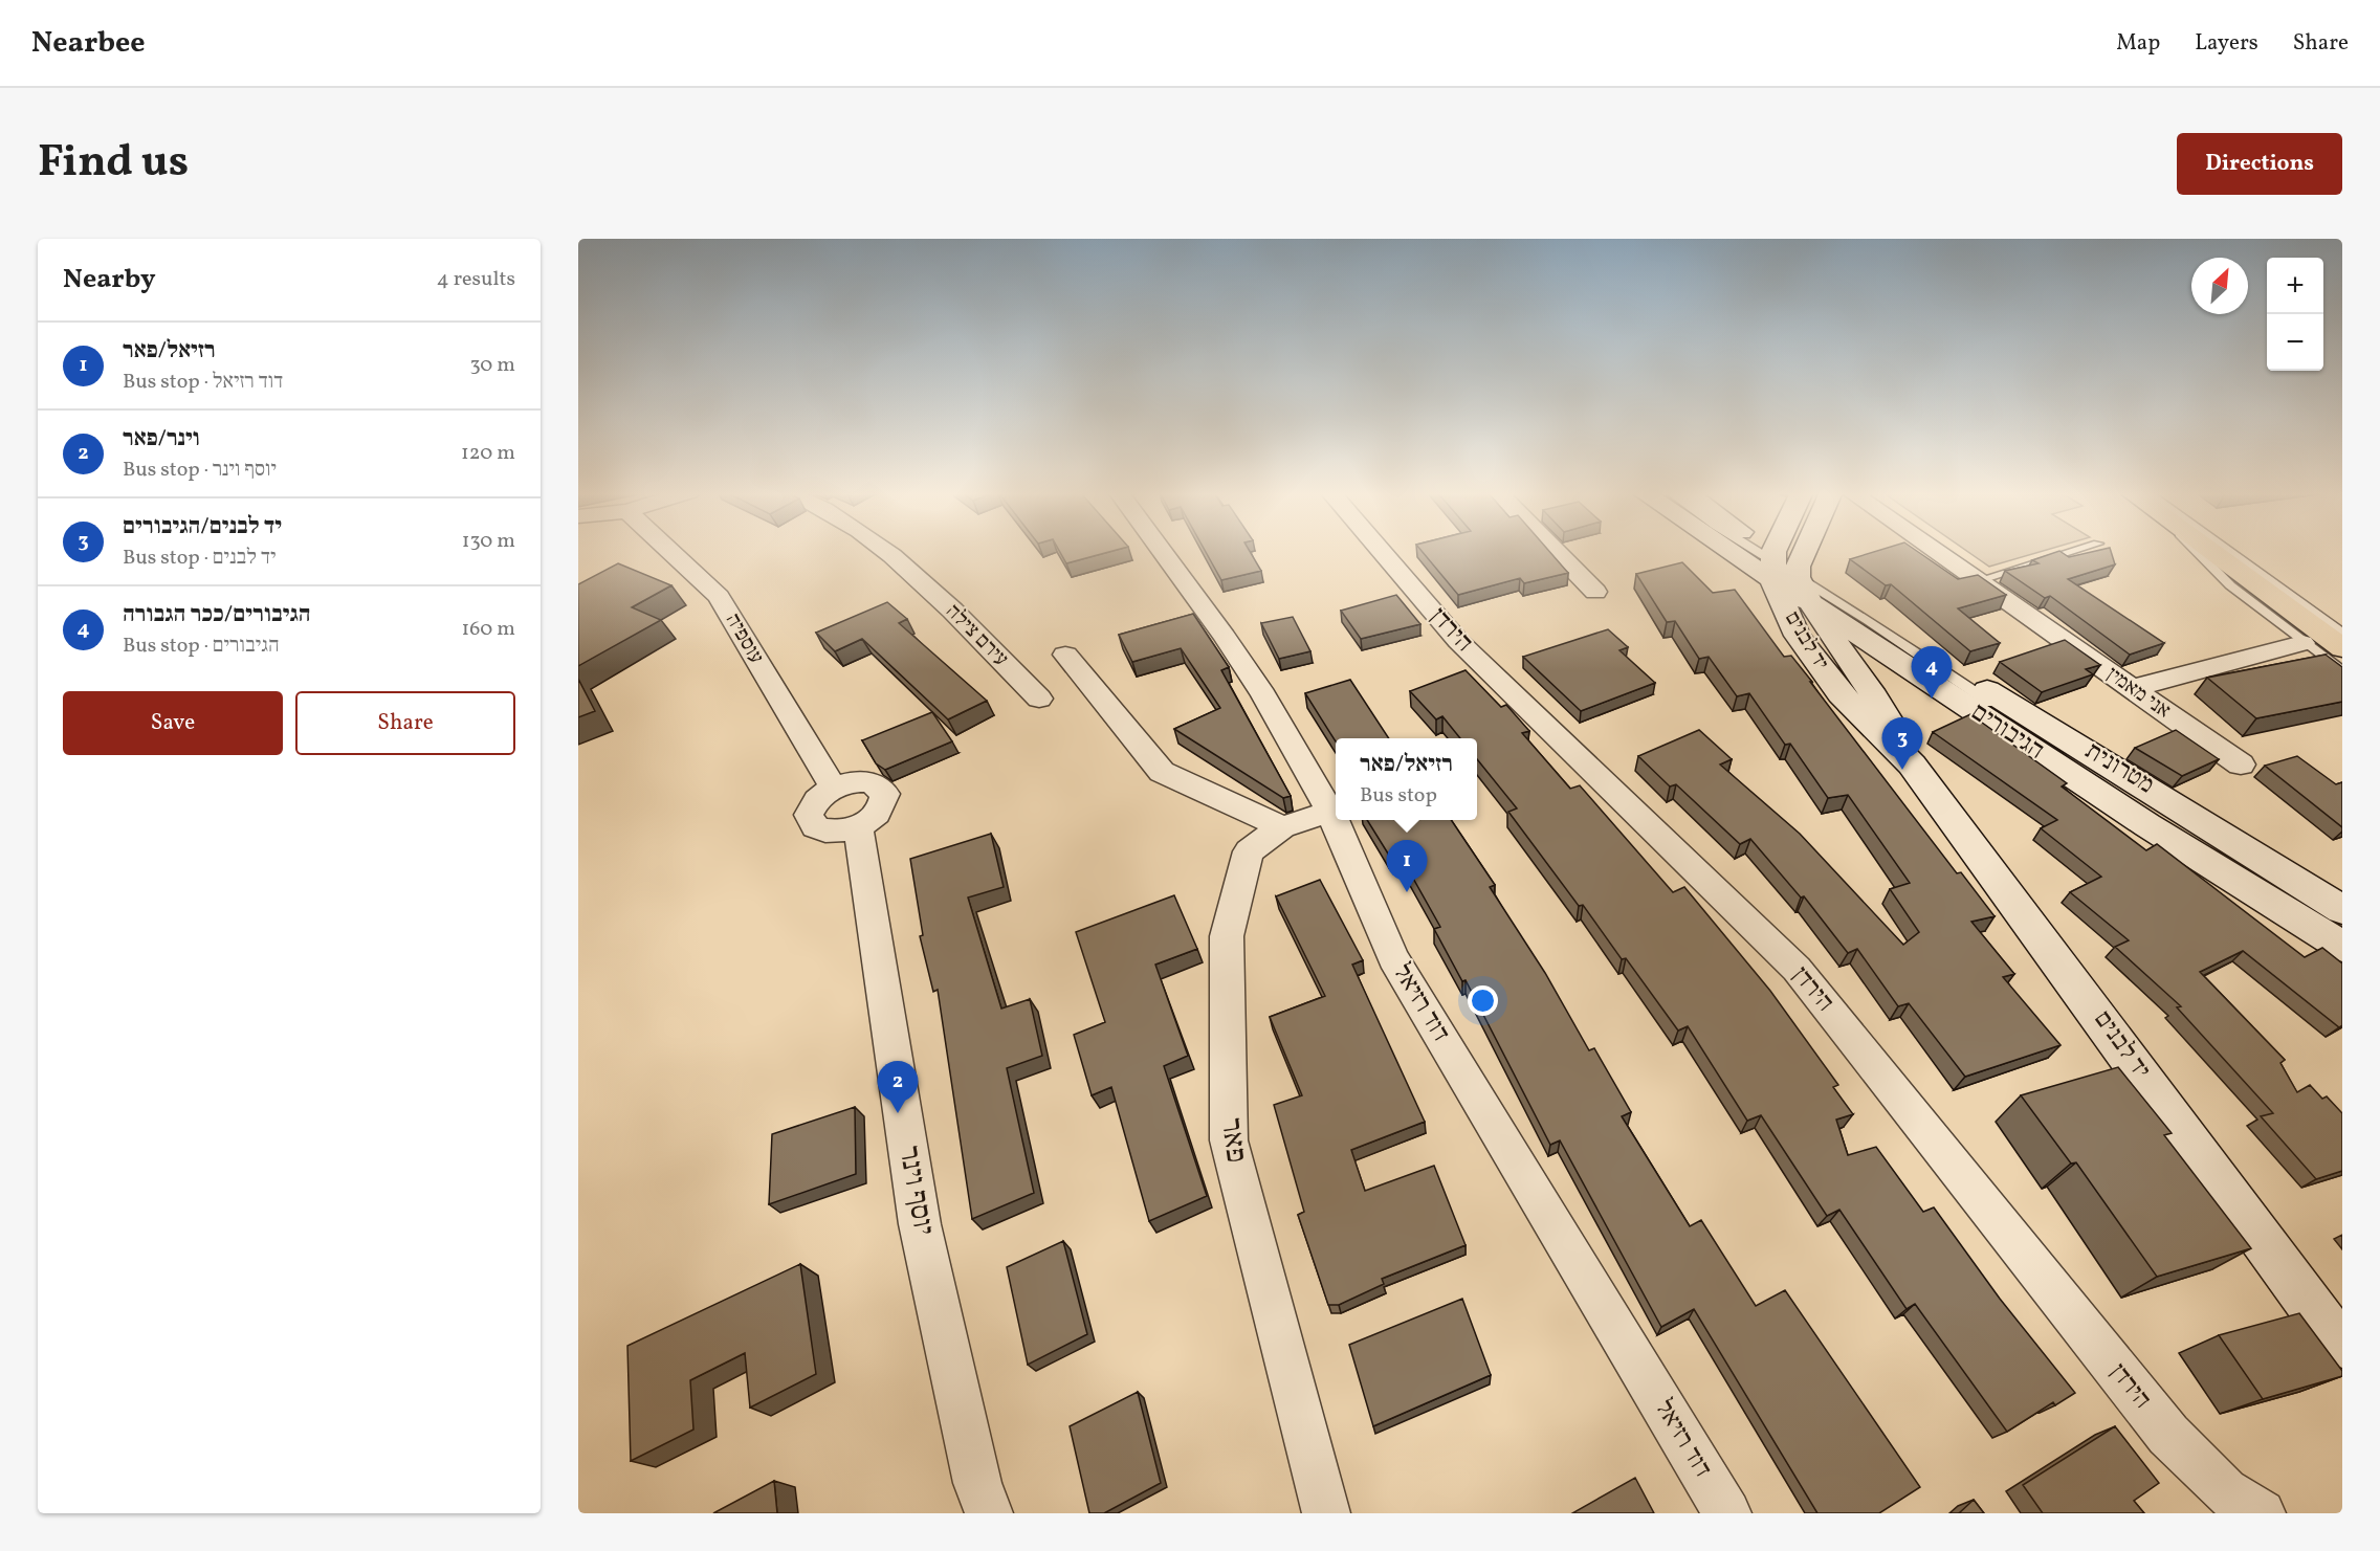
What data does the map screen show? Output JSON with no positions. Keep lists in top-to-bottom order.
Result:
{
  "streets": {
    "street": [
      "הירדן",
      "עירם צילה",
      "עוספיה",
      "יד לבנים",
      "אני מאמין",
      "הגיבורים",
      "דוד רזיאל",
      "פאר",
      "יוסף וינר"
    ],
    "lane": ["מטרונית"]
  },
  "crossings": [
    ["יד לבנים", "הגיבורים"],
    ["יד לבנים", "מטרונית"],
    ["הגיבורים", "מטרונית"],
    ["דוד רזיאל", "פאר"]
  ],
  "north": "top right",
  "page": {
    "header": "Nearbee",
    "nav": ["Map", "Layers", "Share"],
    "title": "Find us",
    "buttons": [
      "Directions",
      ["Save", "Share"]
    ],
    "heading": ["Nearby", "4 results"],
    "map_buttons": ["+", "−"],
    "list": [
      {
        "mark": "1",
        "name": "רזיאל/פאר",
        "note": "Bus stop · דוד רזיאל",
        "value": "30 m"
      },
      {
        "mark": "2",
        "name": "וינר/פאר",
        "note": "Bus stop · יוסף וינר",
        "value": "120 m"
      },
      {
        "mark": "3",
        "name": "יד לבנים/הגיבורים",
        "note": "Bus stop · יד לבנים",
        "value": "130 m"
      },
      {
        "mark": "4",
        "name": "הגיבורים/ככר הגבורה",
        "note": "Bus stop · הגיבורים",
        "value": "160 m"
      }
    ],
    "pins": [
      "4",
      "3",
      "1",
      "2"
    ],
    "popup": ["רזיאל/פאר", "Bus stop"]
  }
}
